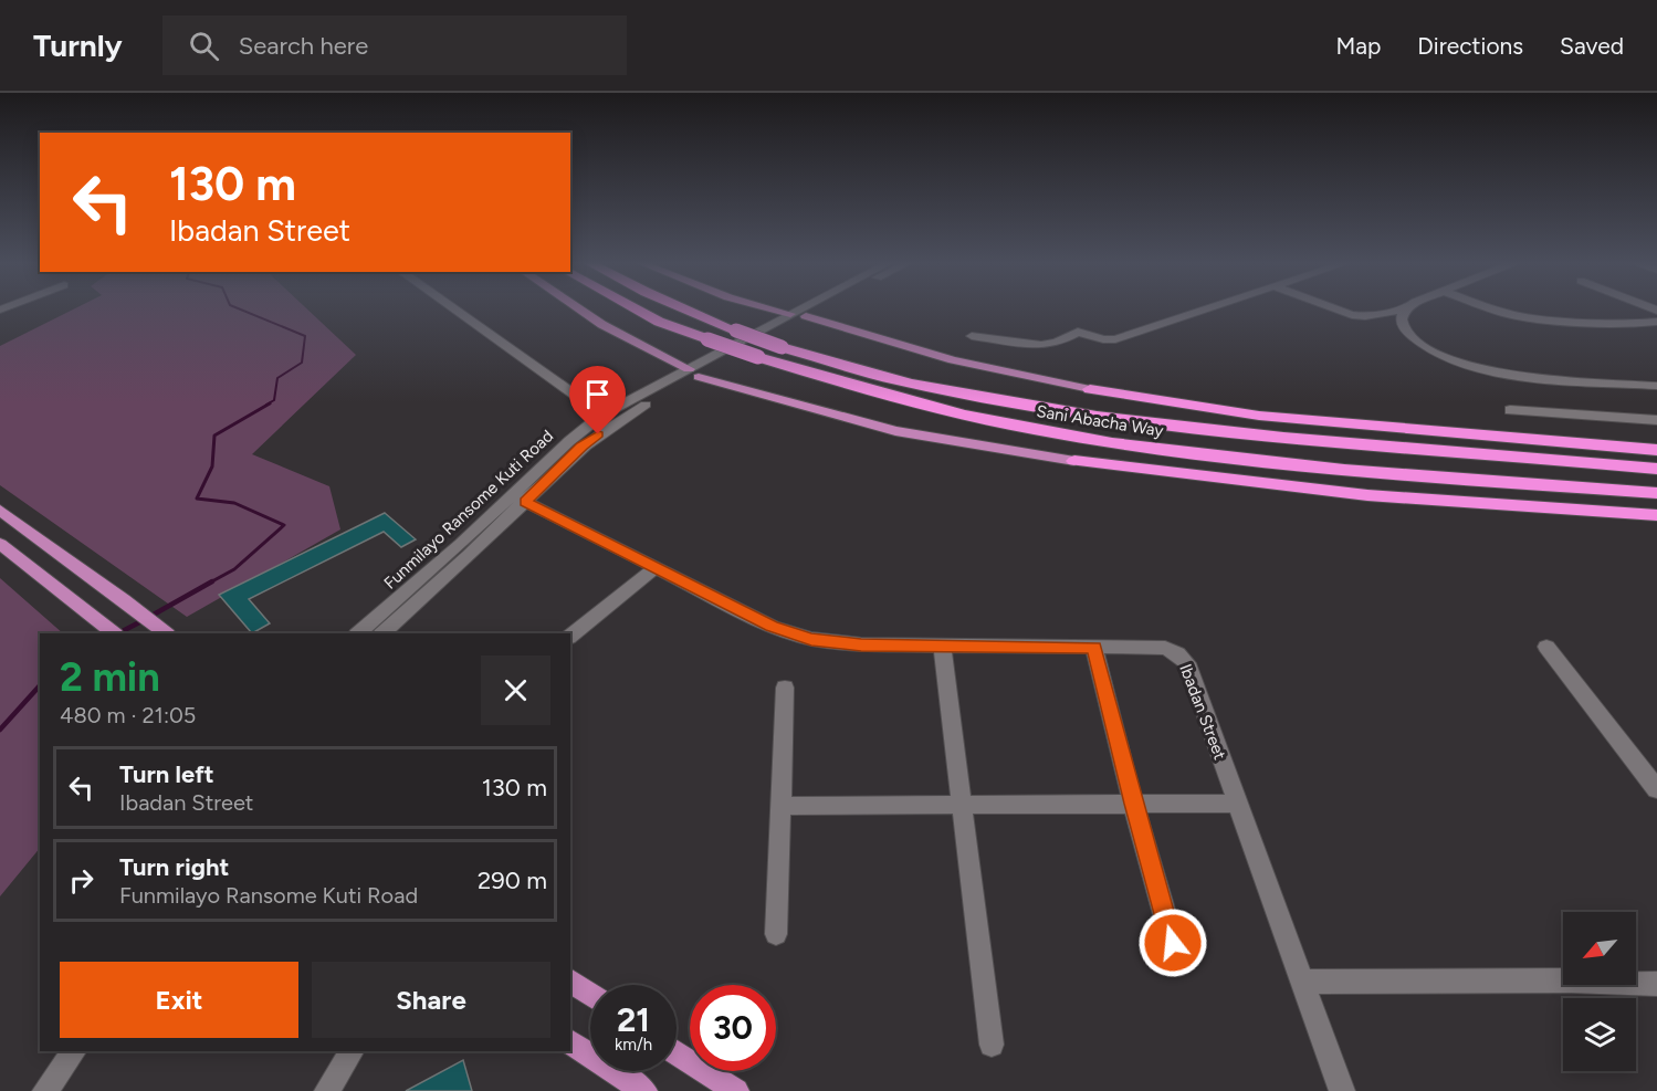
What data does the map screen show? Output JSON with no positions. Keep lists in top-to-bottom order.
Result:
{
  "streets": {
    "highway": ["Sani Abacha Way"],
    "street": ["Funmilayo Ransome Kuti Road", "Ibadan Street"]
  },
  "crossings": [
    ["Sani Abacha Way", "Funmilayo Ransome Kuti Road"],
    ["Funmilayo Ransome Kuti Road", "Ibadan Street"]
  ],
  "north": "bottom left",
  "page": {
    "header": "Turnly",
    "search": "Search here",
    "nav": ["Map", "Directions", "Saved"],
    "turn": ["130 m", "Ibadan Street"],
    "heading": ["2 min", "480 m · 21:05"],
    "list": [
      {
        "name": "Turn left",
        "note": "Ibadan Street",
        "value": "130 m"
      },
      {
        "name": "Turn right",
        "note": "Funmilayo Ransome Kuti Road",
        "value": "290 m"
      }
    ],
    "buttons": ["Exit", "Share"],
    "speed": "21 km/h",
    "limit": "30"
  }
}
